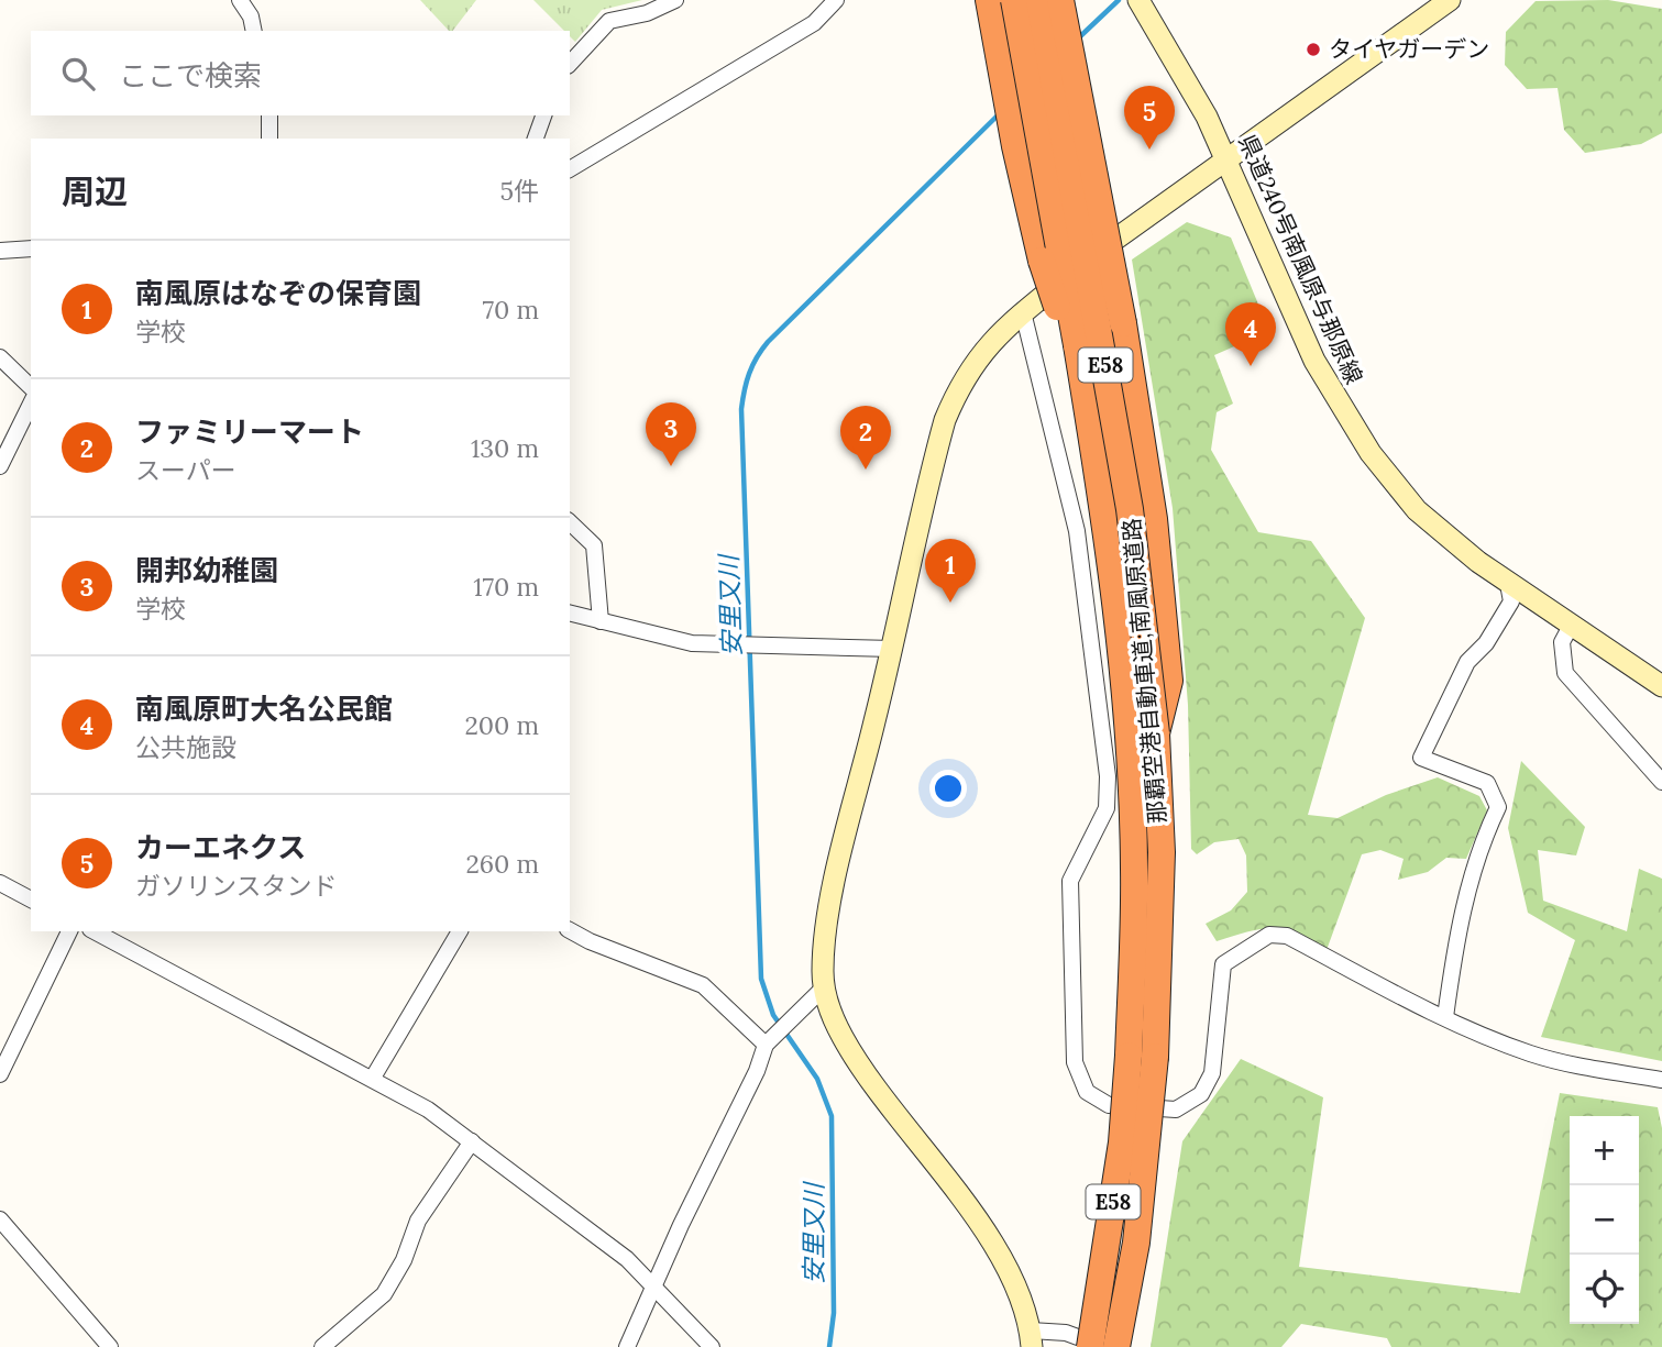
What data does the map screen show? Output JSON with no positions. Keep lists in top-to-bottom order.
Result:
{
  "streets": {
    "highway": ["E58", "那覇空港自動車道;南風原道路"],
    "street": ["県道240号南風原与那原線"]
  },
  "water": ["安里又川"],
  "places": ["タイヤガーデン"],
  "page": {
    "search": "ここで検索",
    "pins": [
      "5",
      "4",
      "3",
      "2",
      "1"
    ],
    "heading": ["周辺", "5件"],
    "list": [
      {
        "mark": "1",
        "name": "南風原はなぞの保育園",
        "note": "学校",
        "value": "70 m"
      },
      {
        "mark": "2",
        "name": "ファミリーマート",
        "note": "スーパー",
        "value": "130 m"
      },
      {
        "mark": "3",
        "name": "開邦幼稚園",
        "note": "学校",
        "value": "170 m"
      },
      {
        "mark": "4",
        "name": "南風原町大名公民館",
        "note": "公共施設",
        "value": "200 m"
      },
      {
        "mark": "5",
        "name": "カーエネクス",
        "note": "ガソリンスタンド",
        "value": "260 m"
      }
    ],
    "map_buttons": ["+", "−"]
  }
}
